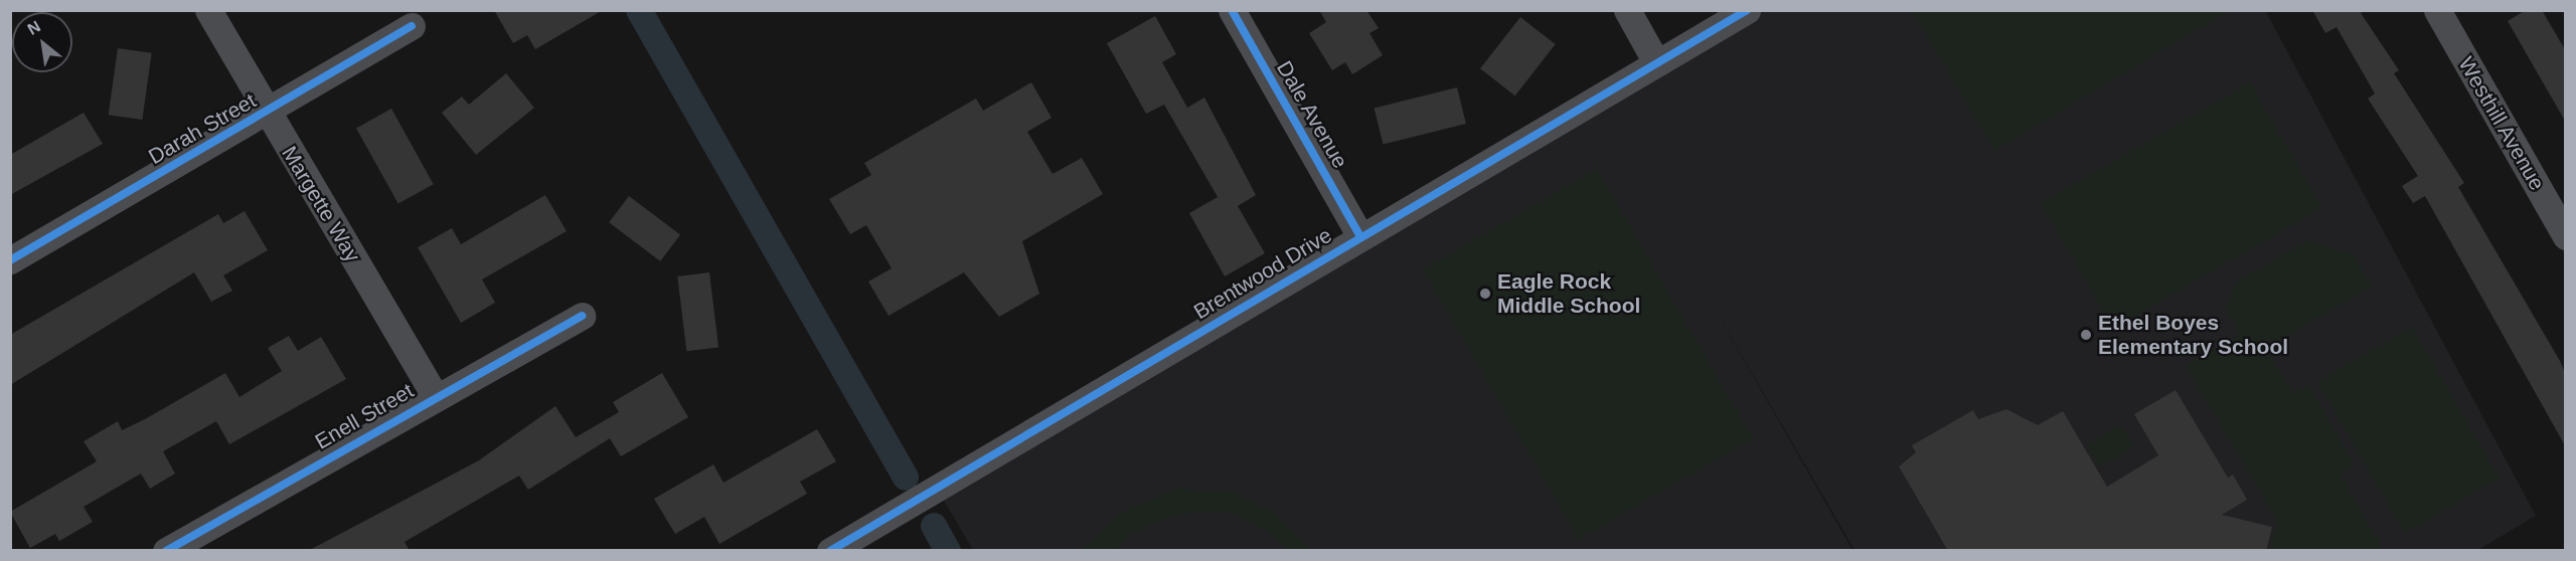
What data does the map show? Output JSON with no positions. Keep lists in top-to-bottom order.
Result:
{
  "streets": {
    "street": [
      "Dale Avenue",
      "Westhill Avenue",
      "Darah Street",
      "Margette Way",
      "Brentwood Drive",
      "Enell Street"
    ]
  },
  "crossings": [
    ["Dale Avenue", "Brentwood Drive"],
    ["Darah Street", "Margette Way"],
    ["Margette Way", "Enell Street"]
  ],
  "places": ["Eagle Rock Middle School", "Ethel Boyes Elementary School"],
  "north": "top left"
}
